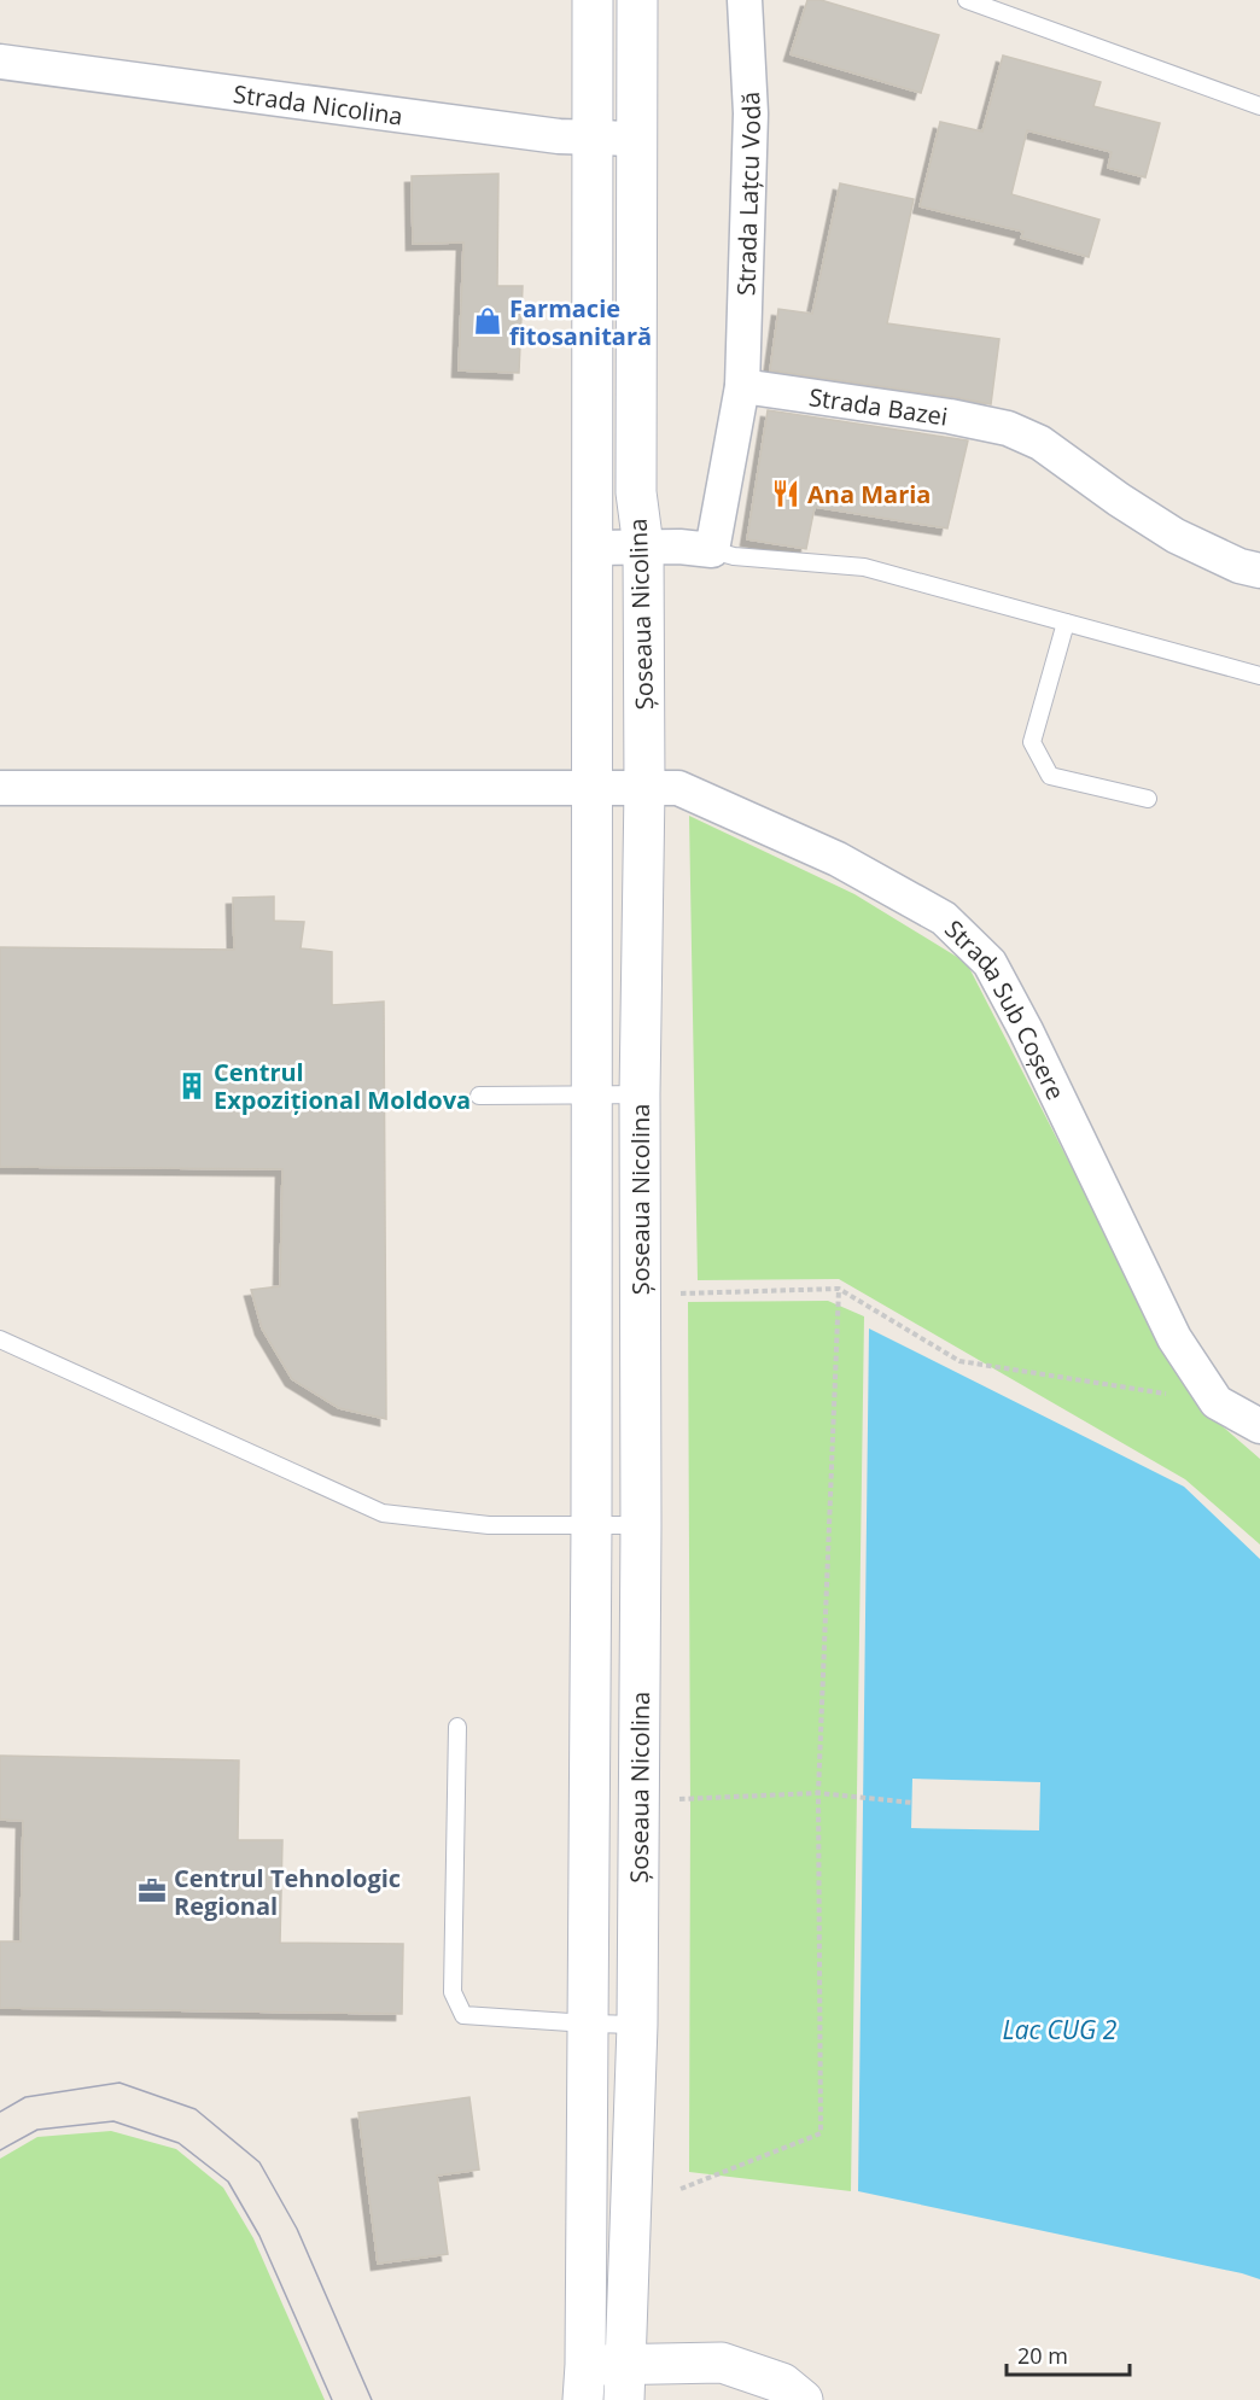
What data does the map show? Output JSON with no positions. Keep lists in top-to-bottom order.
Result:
{
  "streets": {
    "main road": ["Șoseaua Nicolina"],
    "street": [
      "Strada Nicolina",
      "Strada Lațcu Vodă",
      "Strada Bazei",
      "Strada Sub Coșere"
    ]
  },
  "crossings": [
    ["Strada Nicolina", "Șoseaua Nicolina"],
    ["Strada Lațcu Vodă", "Strada Bazei"],
    ["Șoseaua Nicolina", "Strada Sub Coșere"]
  ],
  "water": ["Lac CUG 2"],
  "places": {
    "shop": ["Farmacie fitosanitară"],
    "restaurant": ["Ana Maria"],
    "building": ["Centrul Expozițional Moldova"],
    "office": ["Centrul Tehnologic Regional"]
  },
  "scale_bar": "20 m"
}
